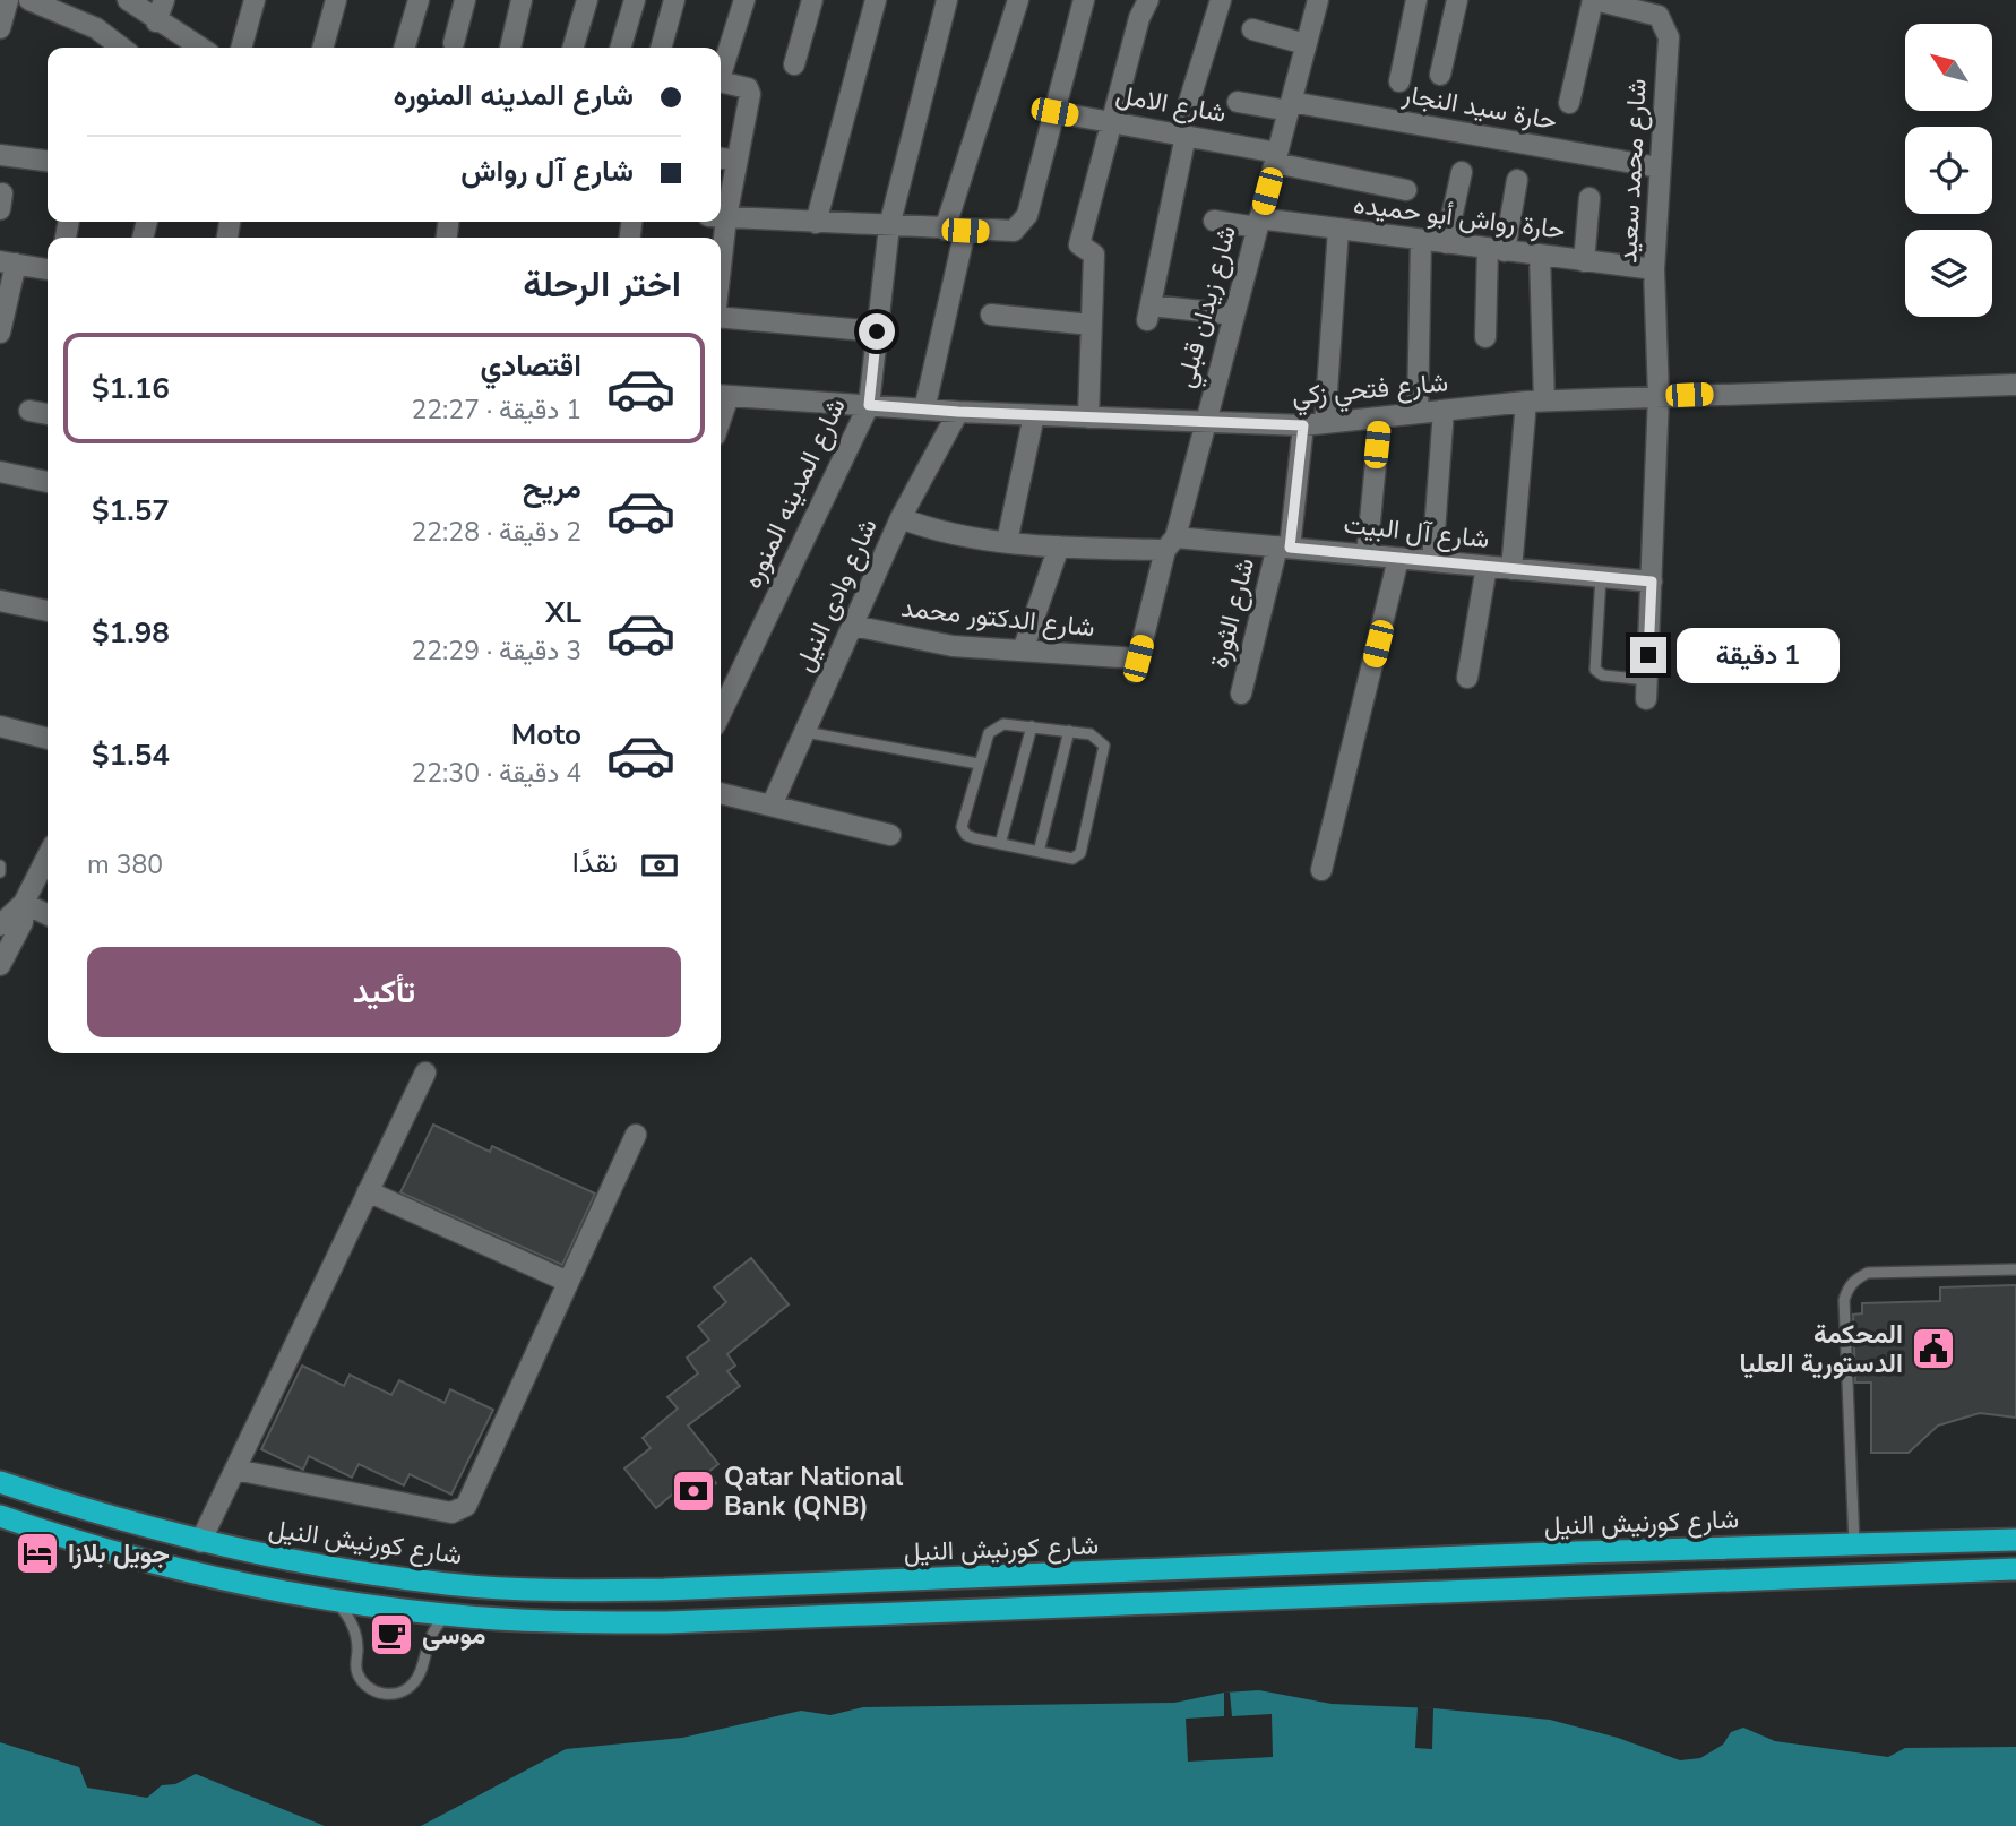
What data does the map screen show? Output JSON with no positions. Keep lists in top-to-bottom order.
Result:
{
  "streets": {
    "highway": ["شارع كورنيش النيل"],
    "street": [
      "شارع الامل",
      "حارة سيد النجار",
      "شارع محمد سعيد",
      "حارة رواش أبو حميده",
      "شارع زيدان قبلي",
      "شارع فتحي زكي",
      "شارع المدينه المنوره",
      "شارع آل البيت",
      "شارع وادى النيل",
      "شارع الثورة",
      "شارع الدكتور محمد"
    ]
  },
  "crossings": [
    ["شارع الامل", "شارع زيدان قبلي"],
    ["حارة سيد النجار", "شارع محمد سعيد"],
    ["حارة سيد النجار", "شارع زيدان قبلي"],
    ["شارع محمد سعيد", "حارة رواش أبو حميده"],
    ["شارع محمد سعيد", "شارع فتحي زكي"],
    ["شارع محمد سعيد", "شارع آل البيت"],
    ["حارة رواش أبو حميده", "شارع زيدان قبلي"],
    ["شارع زيدان قبلي", "شارع فتحي زكي"],
    ["شارع زيدان قبلي", "شارع آل البيت"],
    ["شارع زيدان قبلي", "شارع الدكتور محمد"],
    ["شارع فتحي زكي", "شارع المدينه المنوره"],
    ["شارع فتحي زكي", "شارع وادى النيل"],
    ["شارع فتحي زكي", "شارع الثورة"],
    ["شارع آل البيت", "شارع وادى النيل"],
    ["شارع آل البيت", "شارع الثورة"],
    ["شارع وادى النيل", "شارع الدكتور محمد"]
  ],
  "places": {
    "public building": ["المحكمة الدستورية العليا"],
    "bank": ["Qatar National Bank (QNB)"],
    "hotel": ["جويل بلازا"],
    "cafe": ["موسى"]
  },
  "north": "top left",
  "page": {
    "banner": ["شارع المدينه المنوره", "شارع آل رواش"],
    "heading": "اختر الرحلة",
    "list": [
      {
        "name": "اقتصادي",
        "note": "1 دقيقة · 22:27",
        "value": "$1.16"
      },
      {
        "name": "مريح",
        "note": "2 دقيقة · 22:28",
        "value": "$1.57"
      },
      {
        "name": "XL",
        "note": "3 دقيقة · 22:29",
        "value": "$1.98"
      },
      {
        "name": "Moto",
        "note": "4 دقيقة · 22:30",
        "value": "$1.54"
      }
    ],
    "bubble": "1 دقيقة",
    "pay": ["نقدًا", "380 m"],
    "buttons": "تأكيد"
  }
}
